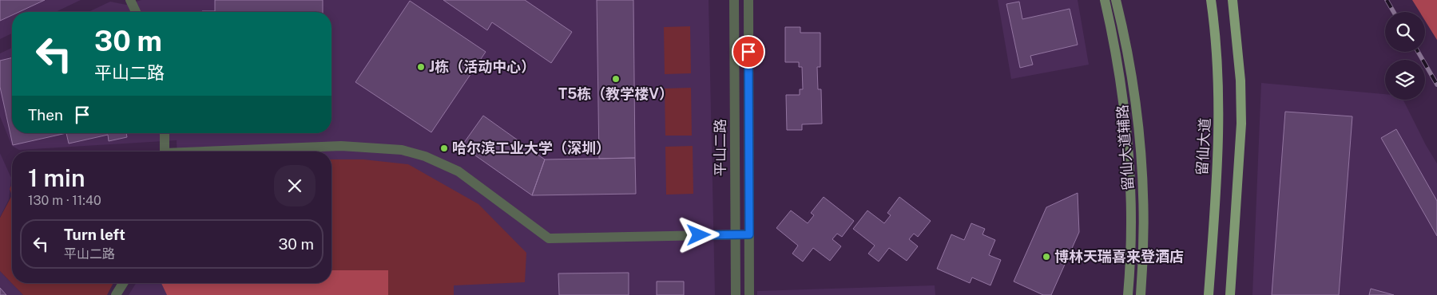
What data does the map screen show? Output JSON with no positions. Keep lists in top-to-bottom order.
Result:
{
  "streets": {
    "main road": ["留仙大道", "留仙大道辅路"],
    "street": ["平山二路"]
  },
  "places": [
    "J栋（活动中心）",
    "T5栋（教学楼V）",
    "哈尔滨工业大学（深圳）",
    "博林天瑞喜来登酒店"
  ],
  "page": {
    "turn": ["30 m", "平山二路"],
    "then": "Then",
    "heading": ["1 min", "130 m · 11:40"],
    "list": [
      {
        "name": "Turn left",
        "note": "平山二路",
        "value": "30 m"
      }
    ]
  }
}
